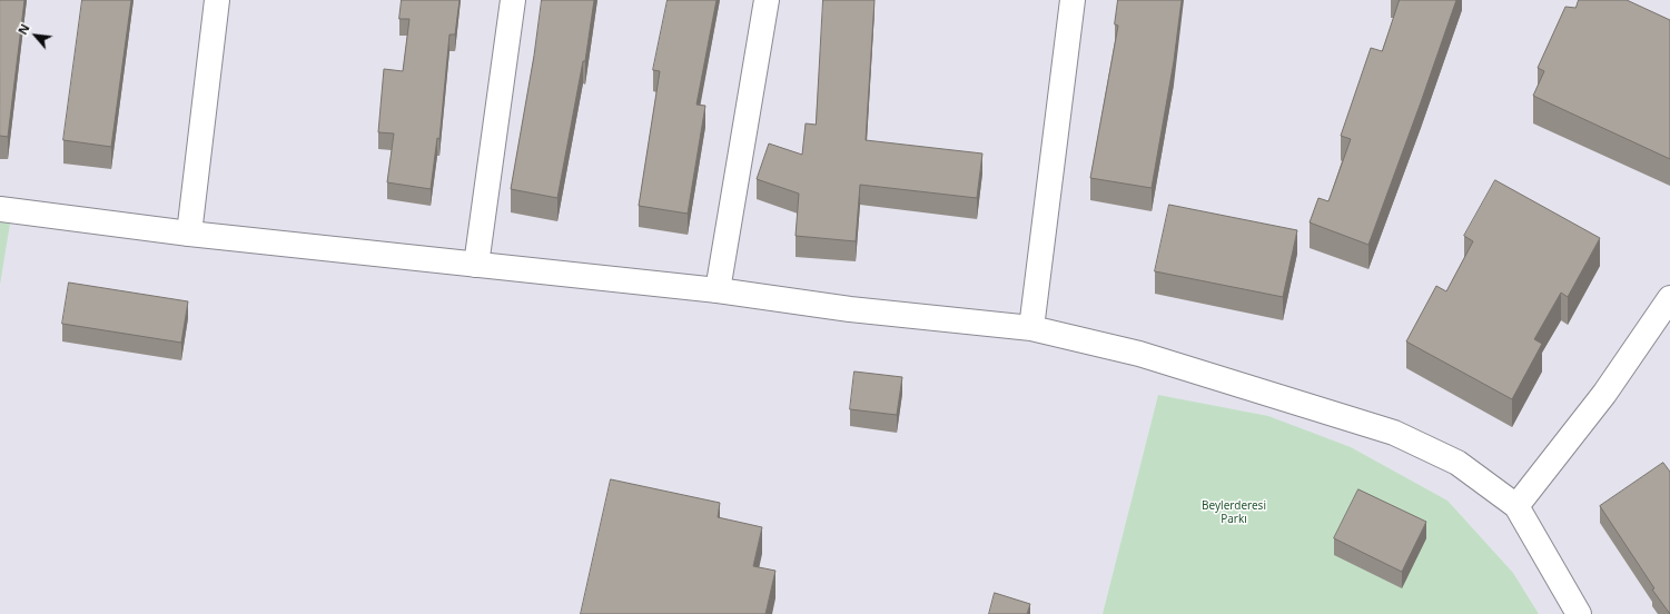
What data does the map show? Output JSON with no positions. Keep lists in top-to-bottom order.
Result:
{
  "parks": ["Beylerderesi Parkı"],
  "north": "top left"
}
